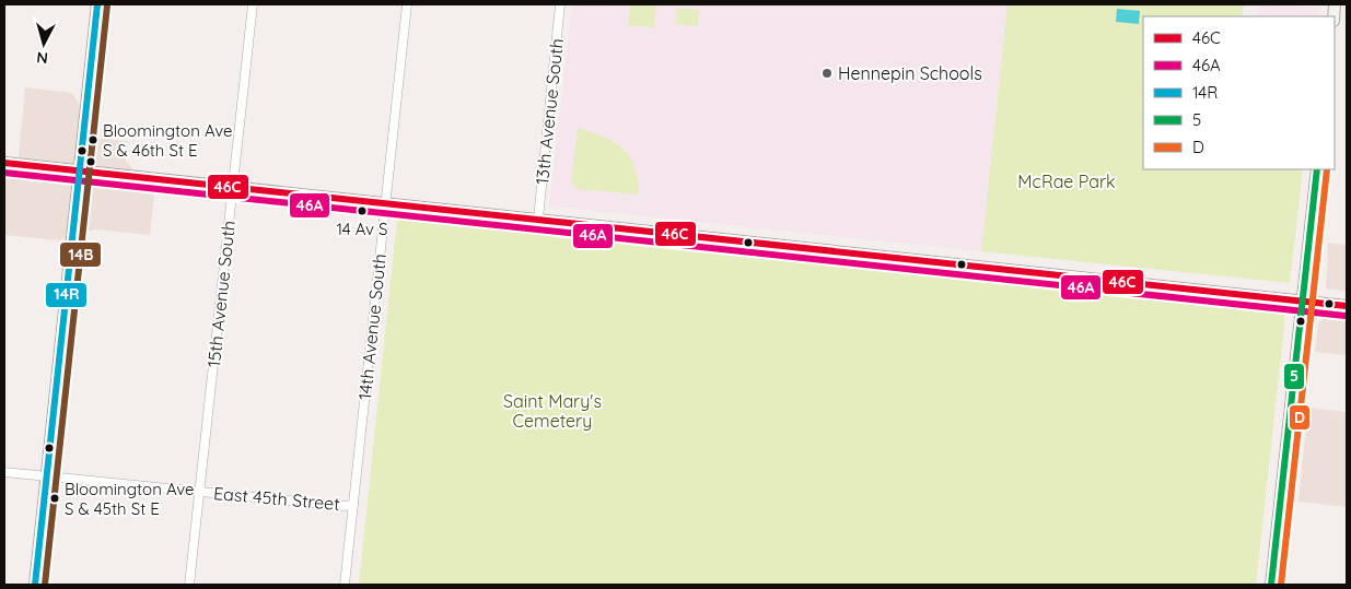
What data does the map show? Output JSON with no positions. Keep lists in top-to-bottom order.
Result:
{
  "streets": {
    "street": [
      "13th Avenue South",
      "15th Avenue South",
      "14th Avenue South",
      "East 45th Street"
    ]
  },
  "crossings": [
    ["15th Avenue South", "East 45th Street"],
    ["14th Avenue South", "East 45th Street"]
  ],
  "parks": ["McRae Park", "Saint Mary's Cemetery"],
  "places": [
    "Hennepin Schools",
    "Bloomington Ave S & 46th St E",
    "14 Av S",
    "Bloomington Ave S & 45th St E"
  ],
  "lines": [
    "transit line 14R",
    "transit line 14B",
    "transit line 46C",
    "transit line 5",
    "transit line D",
    "transit line 46A"
  ],
  "legend": [
    "46C",
    "46A",
    "14R",
    "5",
    "D"
  ],
  "north": "bottom"
}
